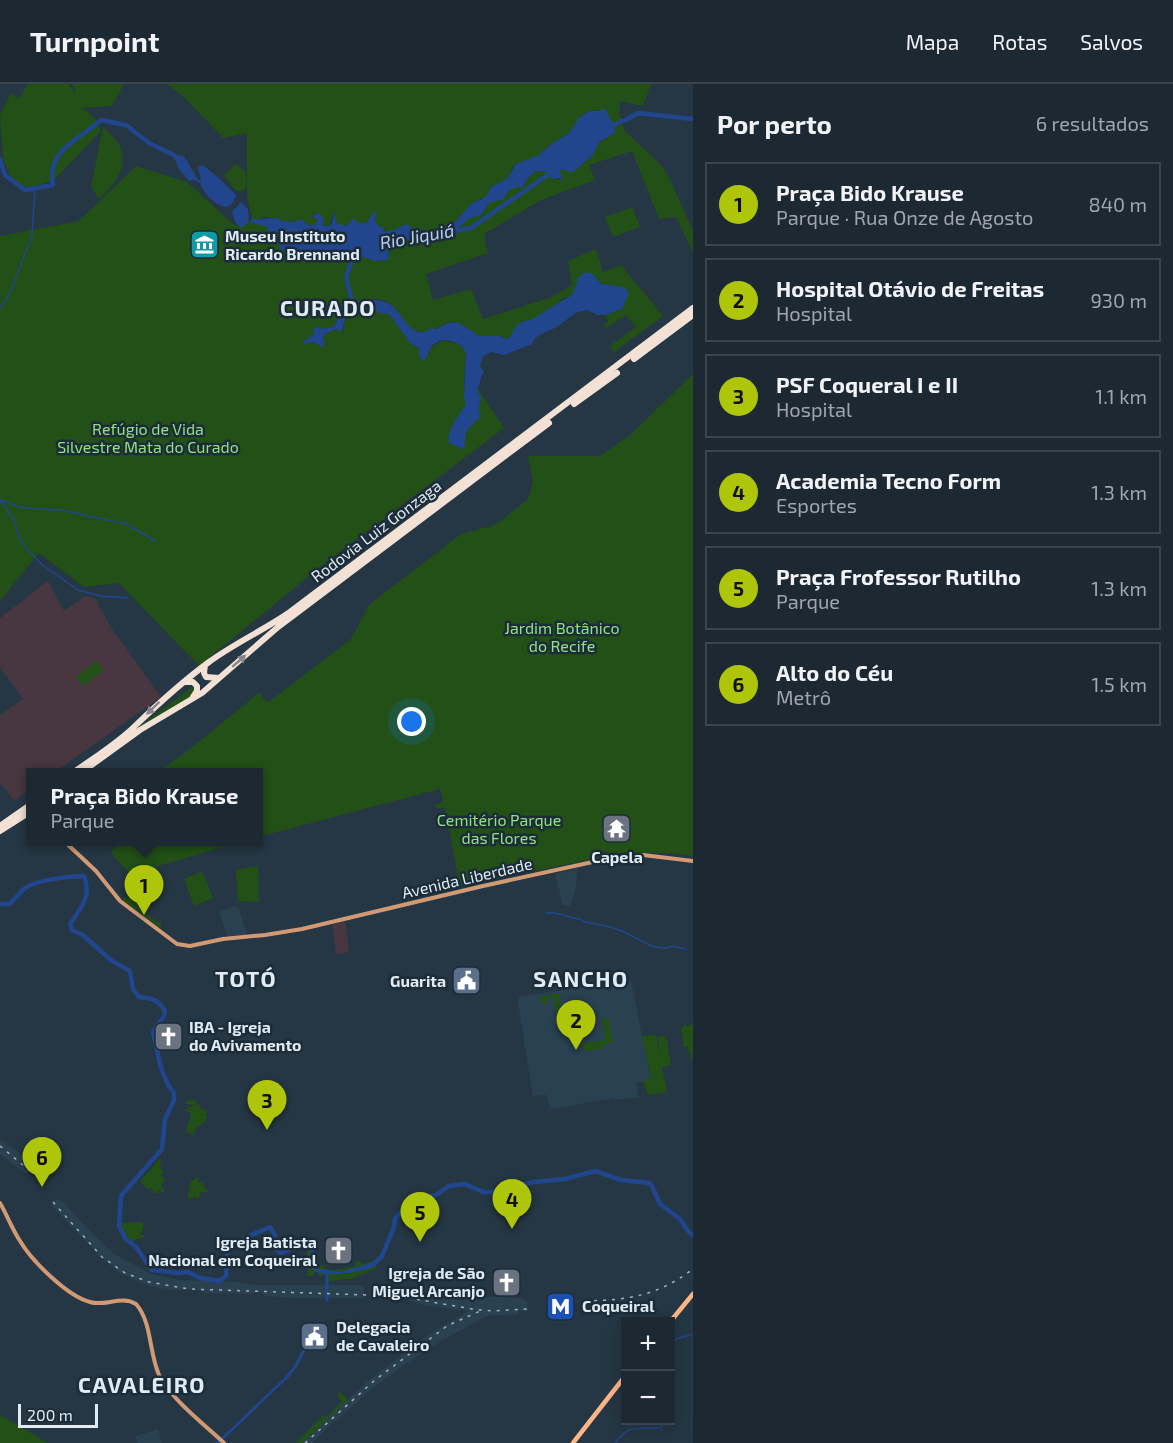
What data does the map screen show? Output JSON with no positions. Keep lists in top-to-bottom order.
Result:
{
  "streets": {
    "highway": ["Rodovia Luiz Gonzaga"],
    "main road": ["Avenida Liberdade"]
  },
  "districts": [
    "CURADO",
    "TOTÓ",
    "SANCHO",
    "CAVALEIRO"
  ],
  "water": ["Rio Jiquiá"],
  "parks": ["Refúgio de Vida Silvestre Mata do Curado", "Jardim Botânico do Recife", "Cemitério Parque das Flores"],
  "places": {
    "museum": ["Museu Instituto Ricardo Brennand"],
    "temple": ["Capela"],
    "public building": ["Guarita", "Delegacia de Cavaleiro"],
    "church": ["IBA - Igreja do Avivamento", "Igreja Batista Nacional em Coqueiral", "Igreja de São Miguel Arcanjo"],
    "metro station": ["Coqueiral"]
  },
  "scale_bar": "200 m",
  "page": {
    "header": "Turnpoint",
    "nav": ["Mapa", "Rotas", "Salvos"],
    "heading": ["Por perto", "6 resultados"],
    "list": [
      {
        "mark": "1",
        "name": "Praça Bido Krause",
        "note": "Parque · Rua Onze de Agosto",
        "value": "840 m"
      },
      {
        "mark": "2",
        "name": "Hospital Otávio de Freitas",
        "note": "Hospital",
        "value": "930 m"
      },
      {
        "mark": "3",
        "name": "PSF Coqueral I e II",
        "note": "Hospital",
        "value": "1.1 km"
      },
      {
        "mark": "4",
        "name": "Academia Tecno Form",
        "note": "Esportes",
        "value": "1.3 km"
      },
      {
        "mark": "5",
        "name": "Praça Frofessor Rutilho",
        "note": "Parque",
        "value": "1.3 km"
      },
      {
        "mark": "6",
        "name": "Alto do Céu",
        "note": "Metrô",
        "value": "1.5 km"
      }
    ],
    "popup": ["Praça Bido Krause", "Parque"],
    "pins": [
      "1",
      "2",
      "3",
      "6",
      "4",
      "5"
    ],
    "map_buttons": ["+", "−"],
    "scale": "200 m"
  }
}
